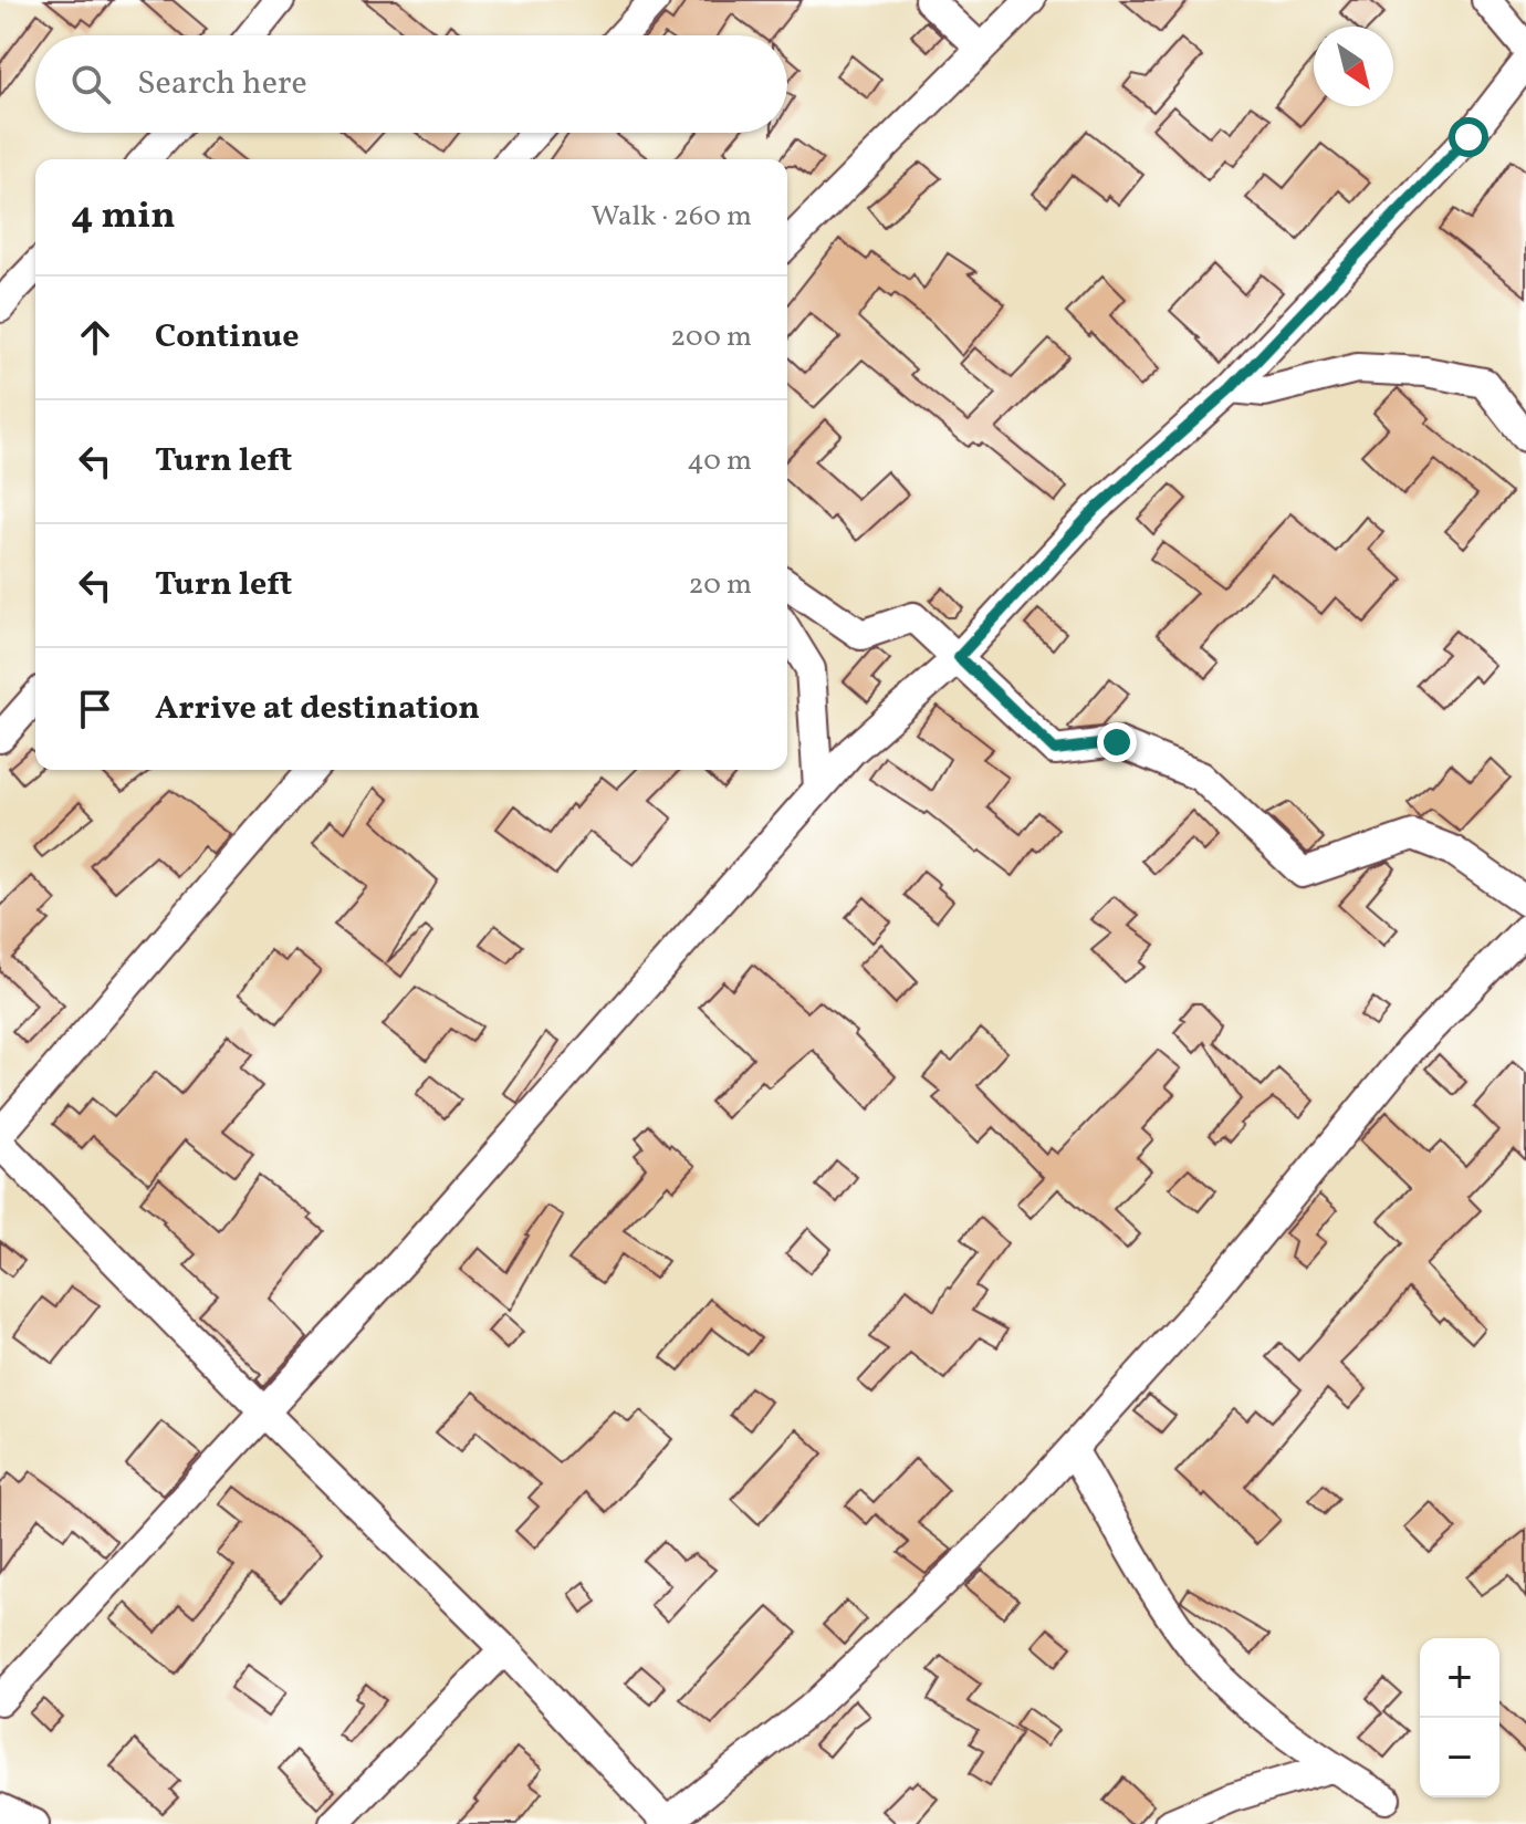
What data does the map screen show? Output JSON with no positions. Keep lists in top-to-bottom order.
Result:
{
  "north": "bottom right",
  "page": {
    "search": "Search here",
    "heading": ["4 min", "Walk · 260 m"],
    "list": [
      ["Continue", "200 m"],
      ["Turn left", "40 m"],
      ["Turn left", "20 m"],
      "Arrive at destination"
    ],
    "map_buttons": ["+", "−"]
  }
}
